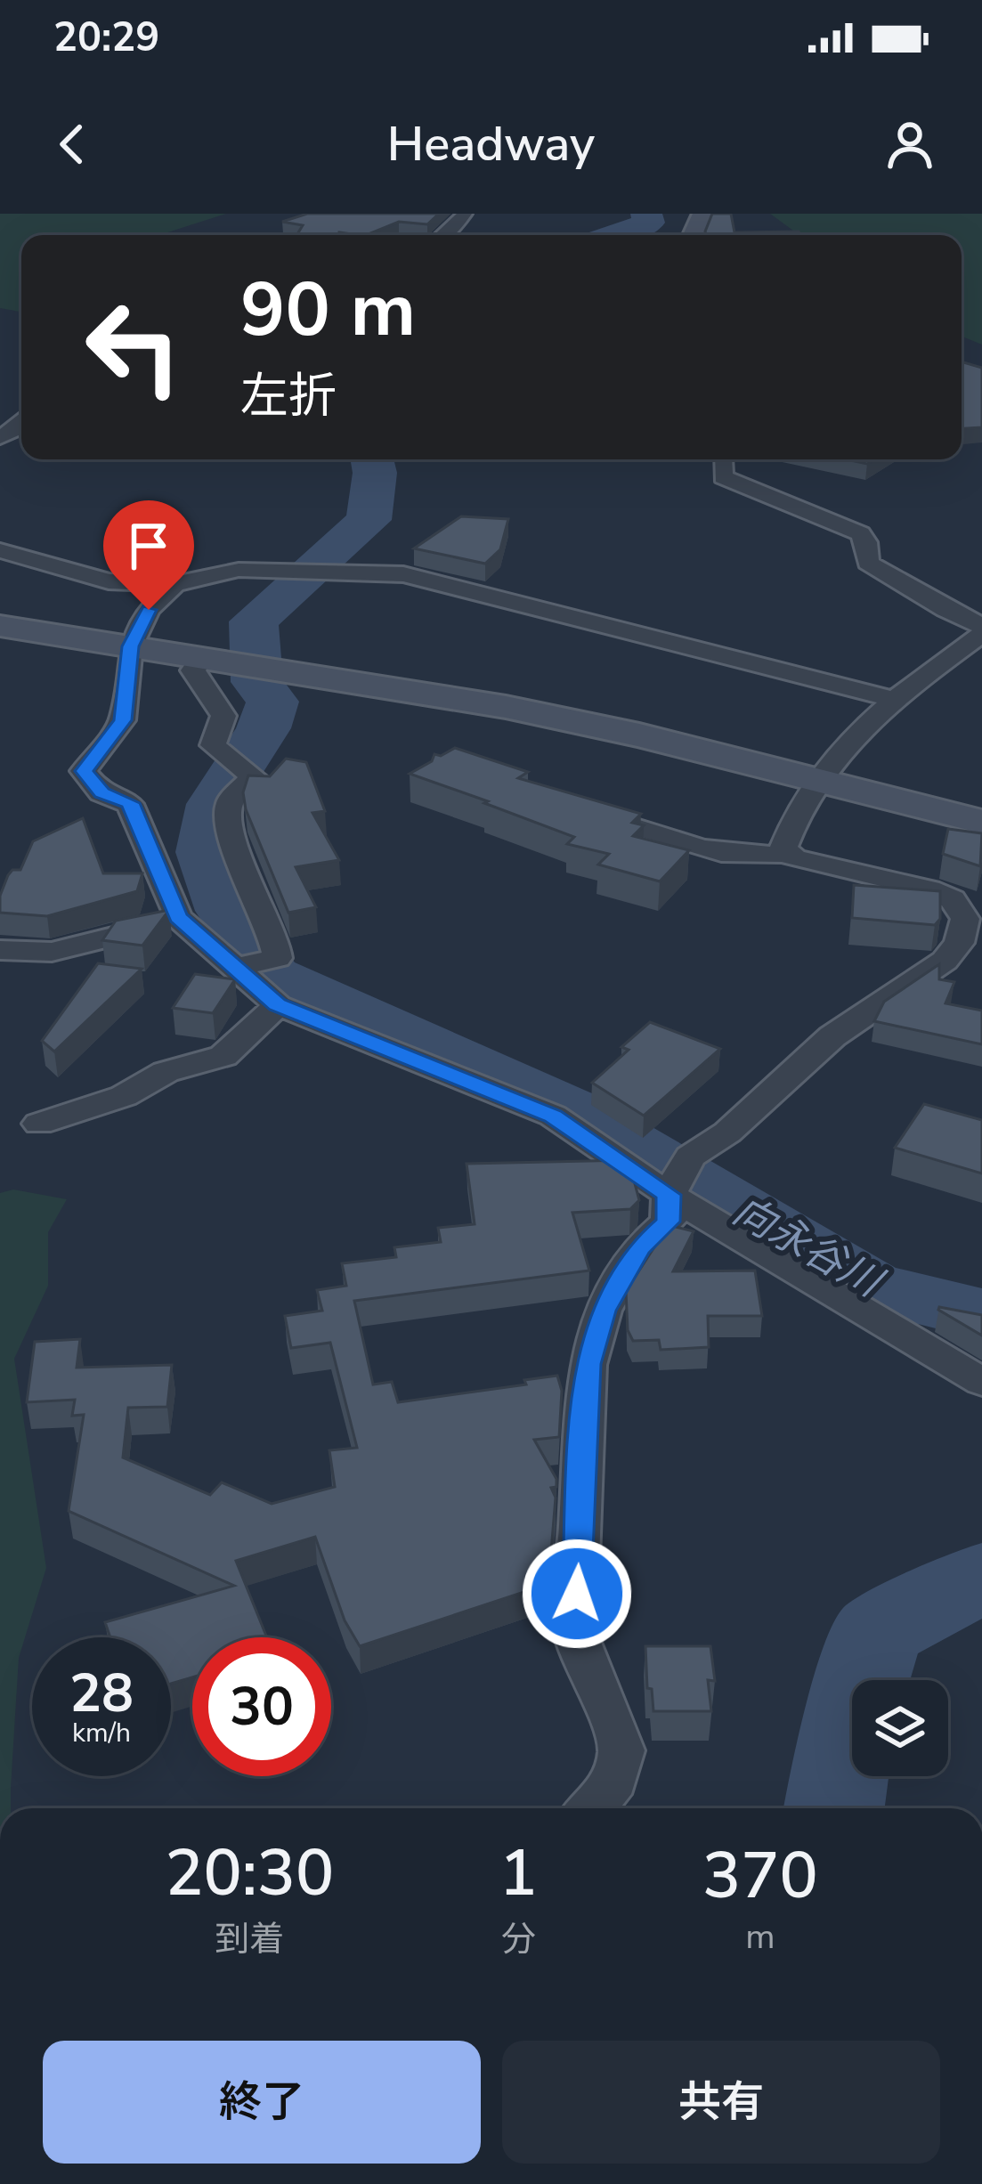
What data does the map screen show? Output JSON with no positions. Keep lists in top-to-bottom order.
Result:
{
  "water": ["向永谷川"],
  "page": {
    "status": "20:29",
    "header": "Headway",
    "turn": ["90 m", "左折"],
    "speed": "28 km/h",
    "limit": "30",
    "eta": [
      "20:30",
      "到着",
      "1",
      "分",
      "370",
      "m"
    ],
    "buttons": ["終了", "共有"]
  }
}
